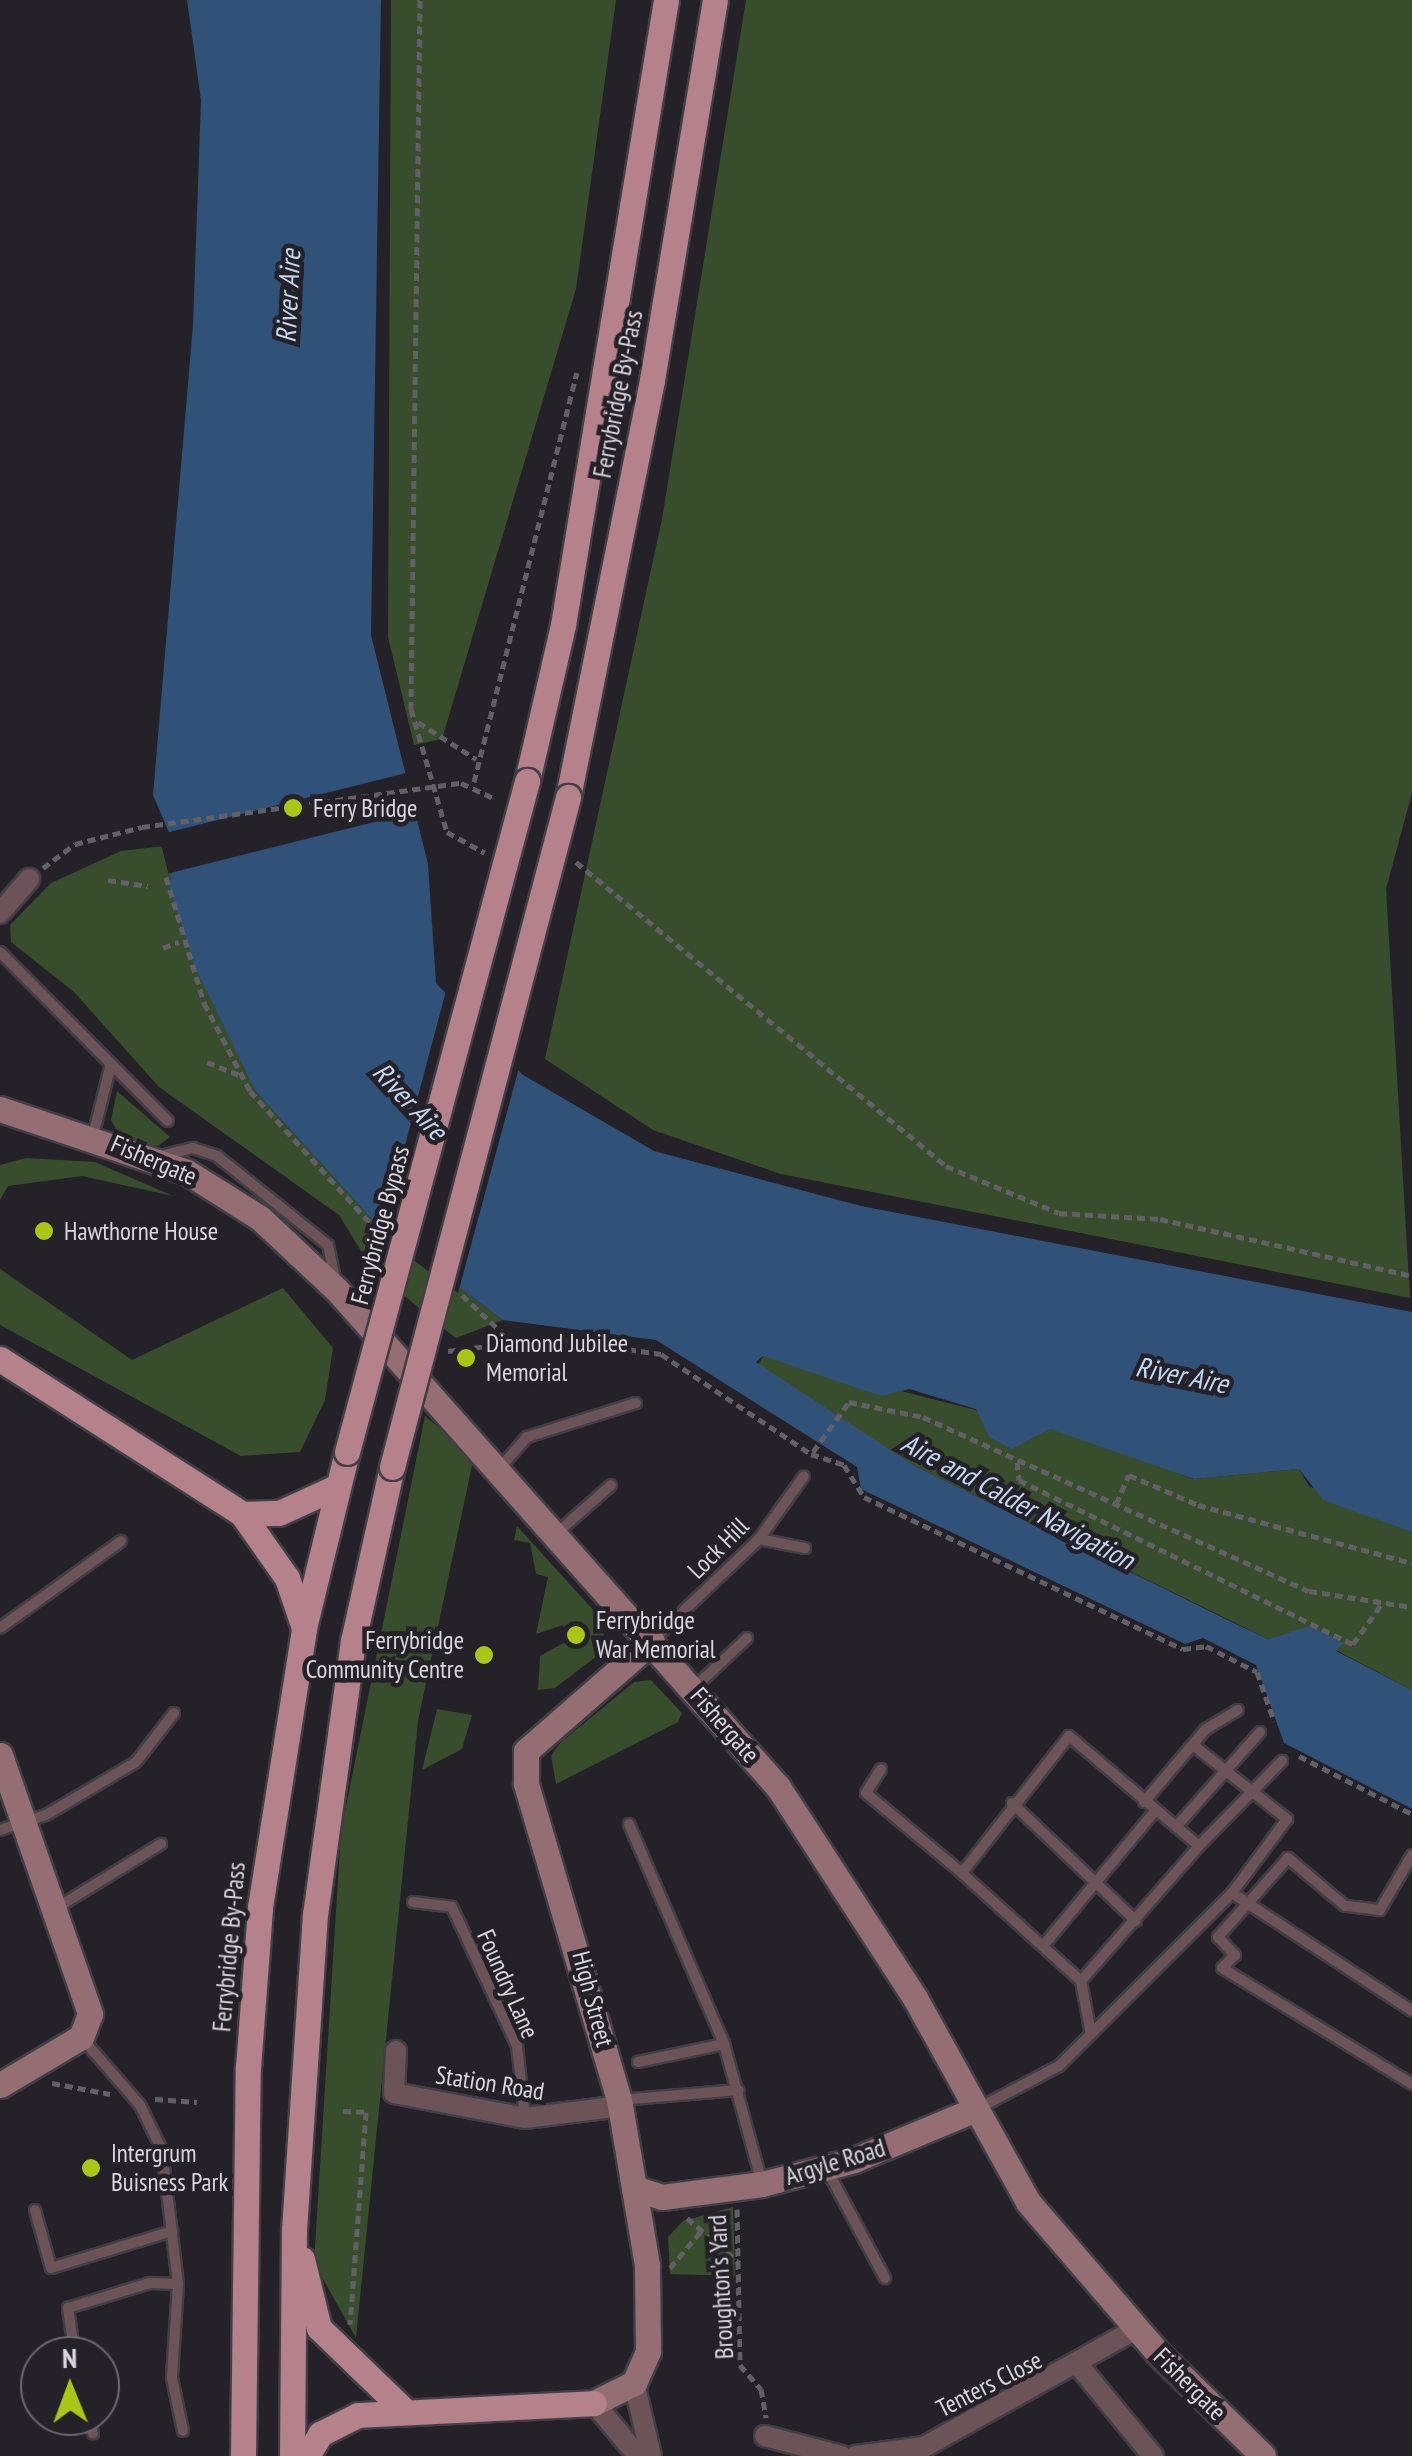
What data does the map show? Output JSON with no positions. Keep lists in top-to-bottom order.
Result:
{
  "streets": {
    "main road": [
      "Ferrybridge By-Pass",
      "Fishergate",
      "Ferrybridge Bypass",
      "High Street",
      "Argyle Road"
    ],
    "street": ["Station Road", "Tenters Close"],
    "lane": ["Lock Hill", "Foundry Lane"],
    "path": ["Broughton's Yard"]
  },
  "crossings": [
    ["Ferrybridge By-Pass", "Ferrybridge Bypass"],
    ["Fishergate", "Lock Hill"],
    ["Fishergate", "High Street"],
    ["Fishergate", "Argyle Road"],
    ["Fishergate", "Tenters Close"],
    ["Lock Hill", "High Street"],
    ["Foundry Lane", "Station Road"],
    ["High Street", "Station Road"],
    ["High Street", "Argyle Road"],
    ["Argyle Road", "Broughton's Yard"]
  ],
  "water": ["River Aire", "Aire and Calder Navigation"],
  "places": [
    "Ferry Bridge",
    "Hawthorne House",
    "Diamond Jubilee Memorial",
    "Ferrybridge War Memorial",
    "Ferrybridge Community Centre",
    "Intergrum Buisness Park"
  ],
  "north": "top"
}
